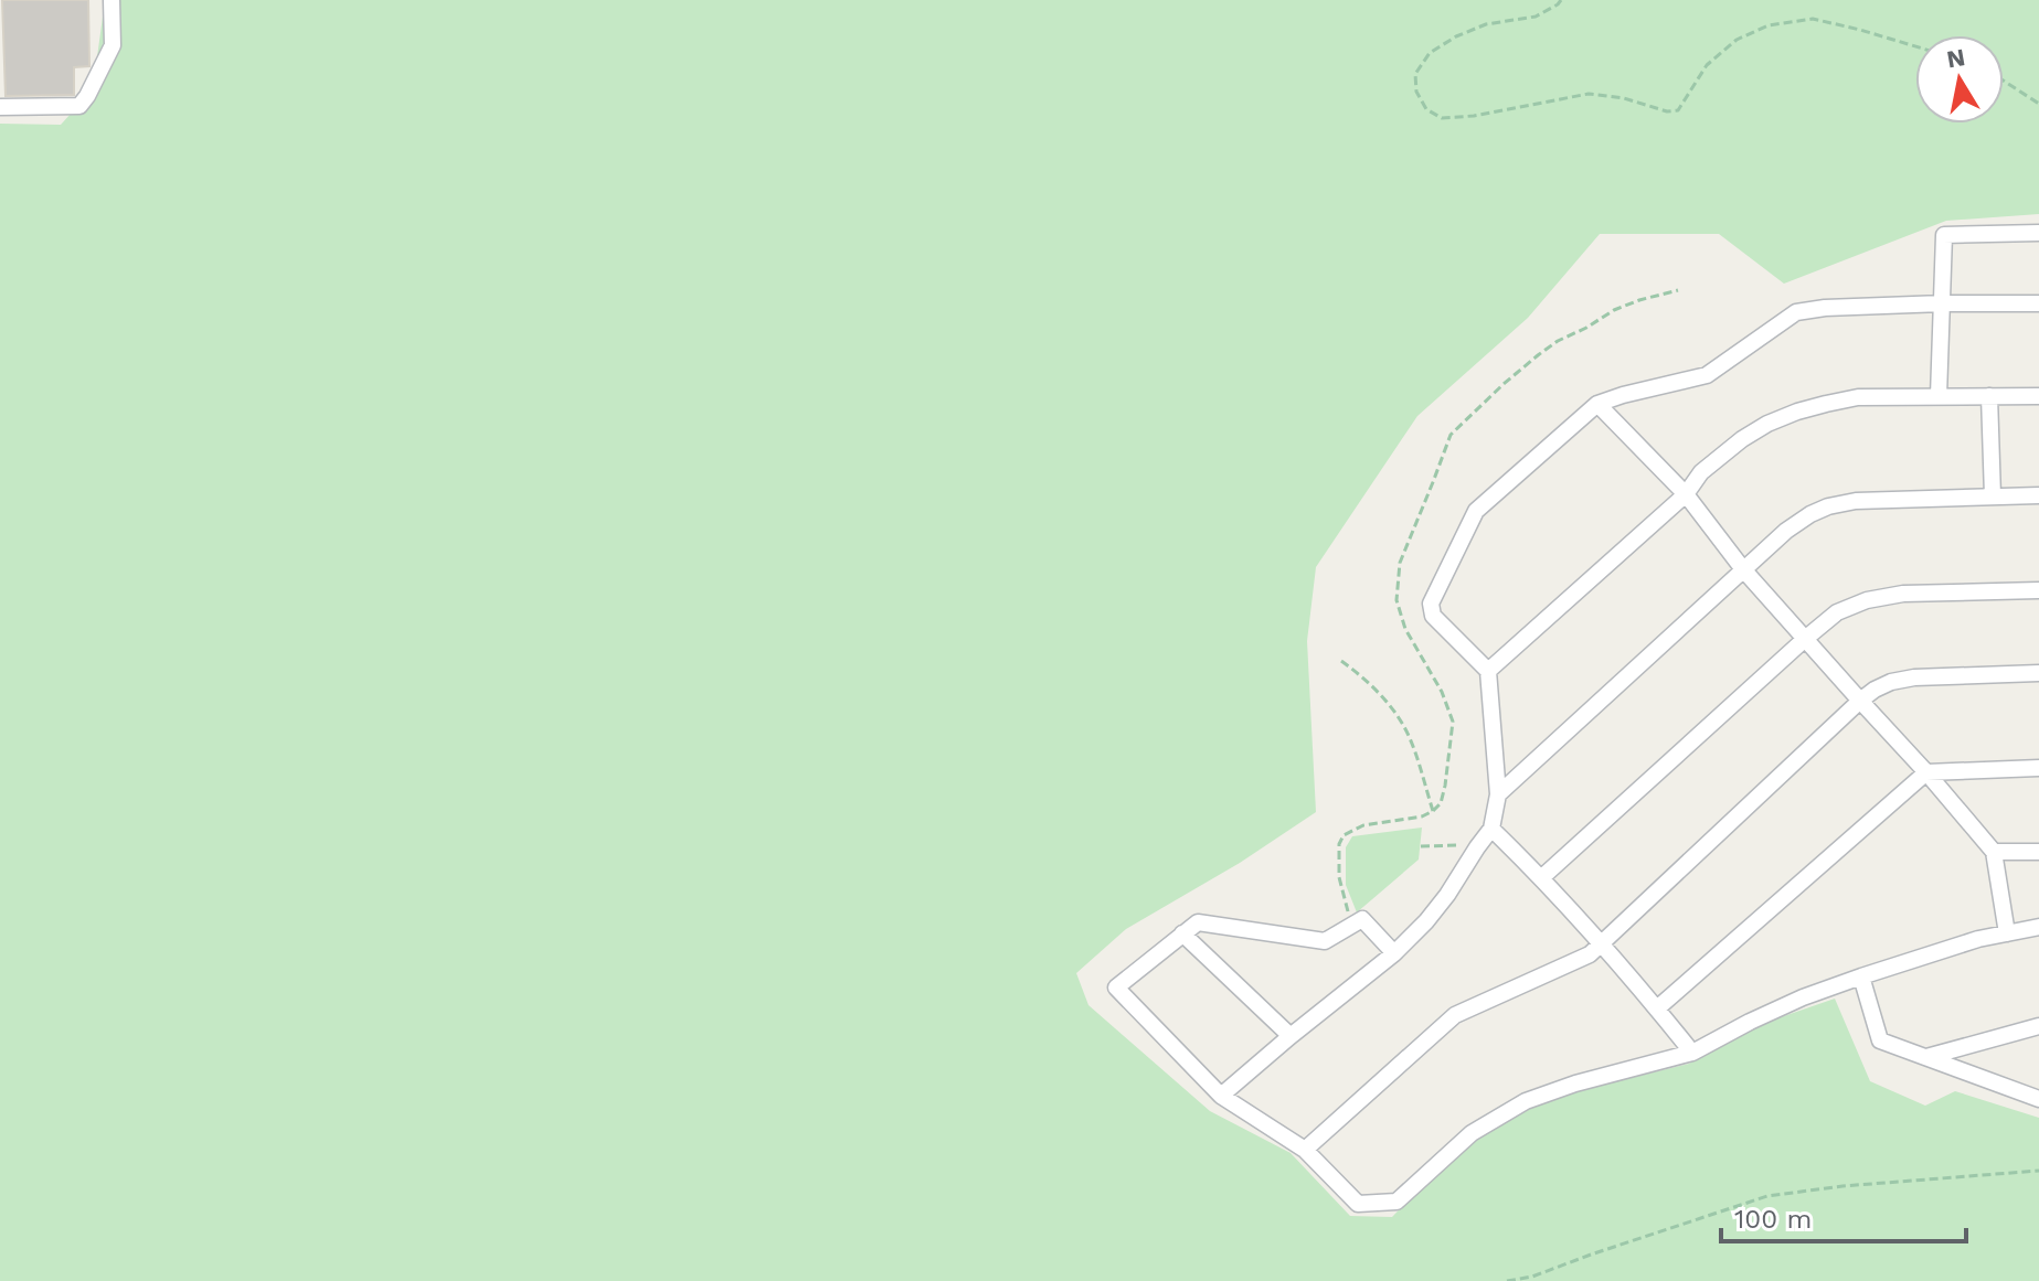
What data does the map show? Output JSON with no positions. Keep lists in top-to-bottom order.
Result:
{
  "scale_bar": "100 m",
  "north": "top"
}
